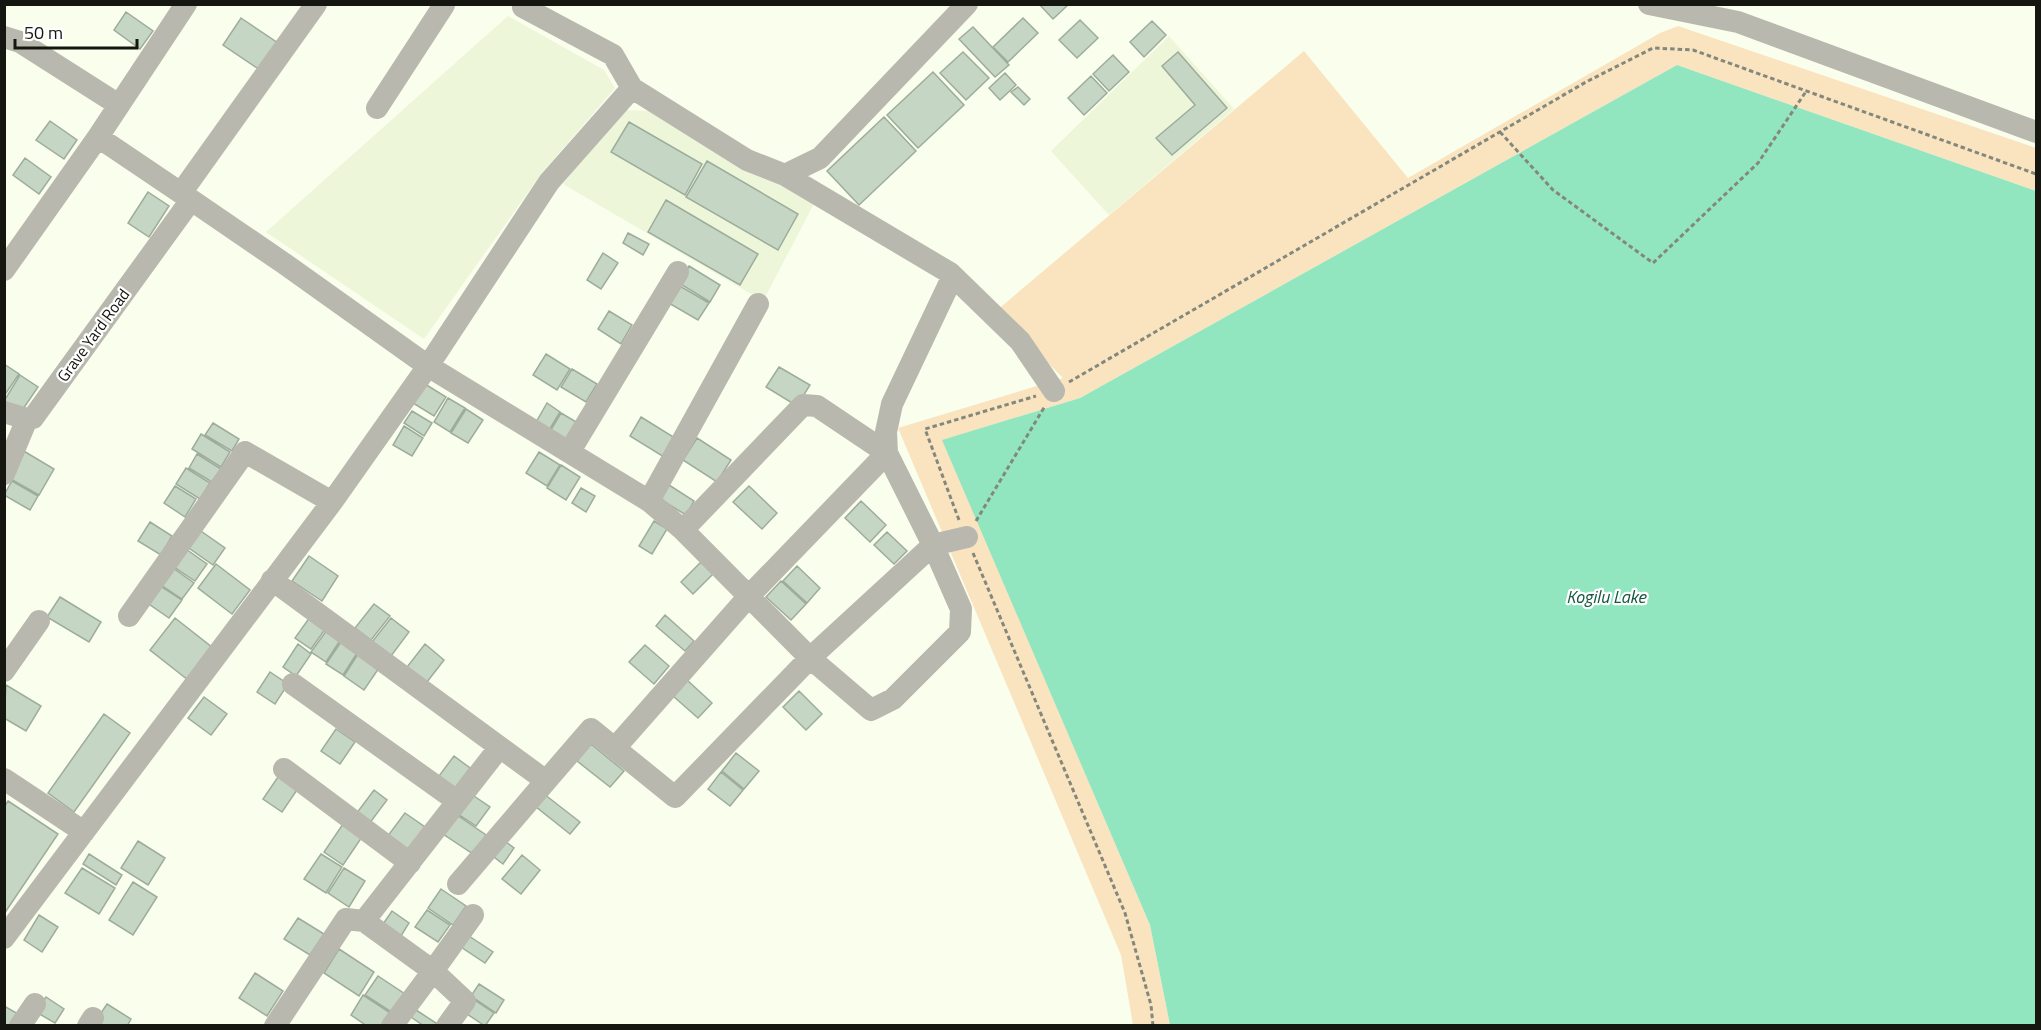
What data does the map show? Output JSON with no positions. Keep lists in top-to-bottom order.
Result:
{
  "streets": {
    "street": ["Grave Yard Road"]
  },
  "water": ["Kogilu Lake"],
  "scale_bar": "50 m"
}
